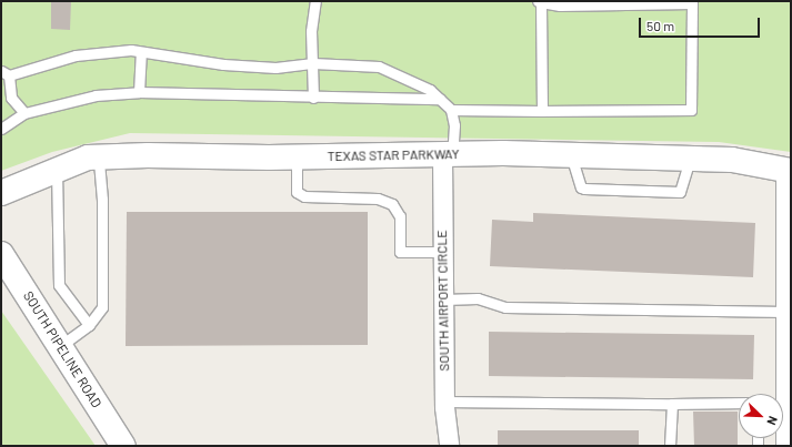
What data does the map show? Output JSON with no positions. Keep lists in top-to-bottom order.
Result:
{
  "streets": {
    "street": ["TEXAS STAR PARKWAY", "SOUTH AIRPORT CIRCLE", "SOUTH PIPELINE ROAD"]
  },
  "crossings": [
    ["TEXAS STAR PARKWAY", "SOUTH AIRPORT CIRCLE"]
  ],
  "scale_bar": "50 m",
  "north": "bottom right"
}
